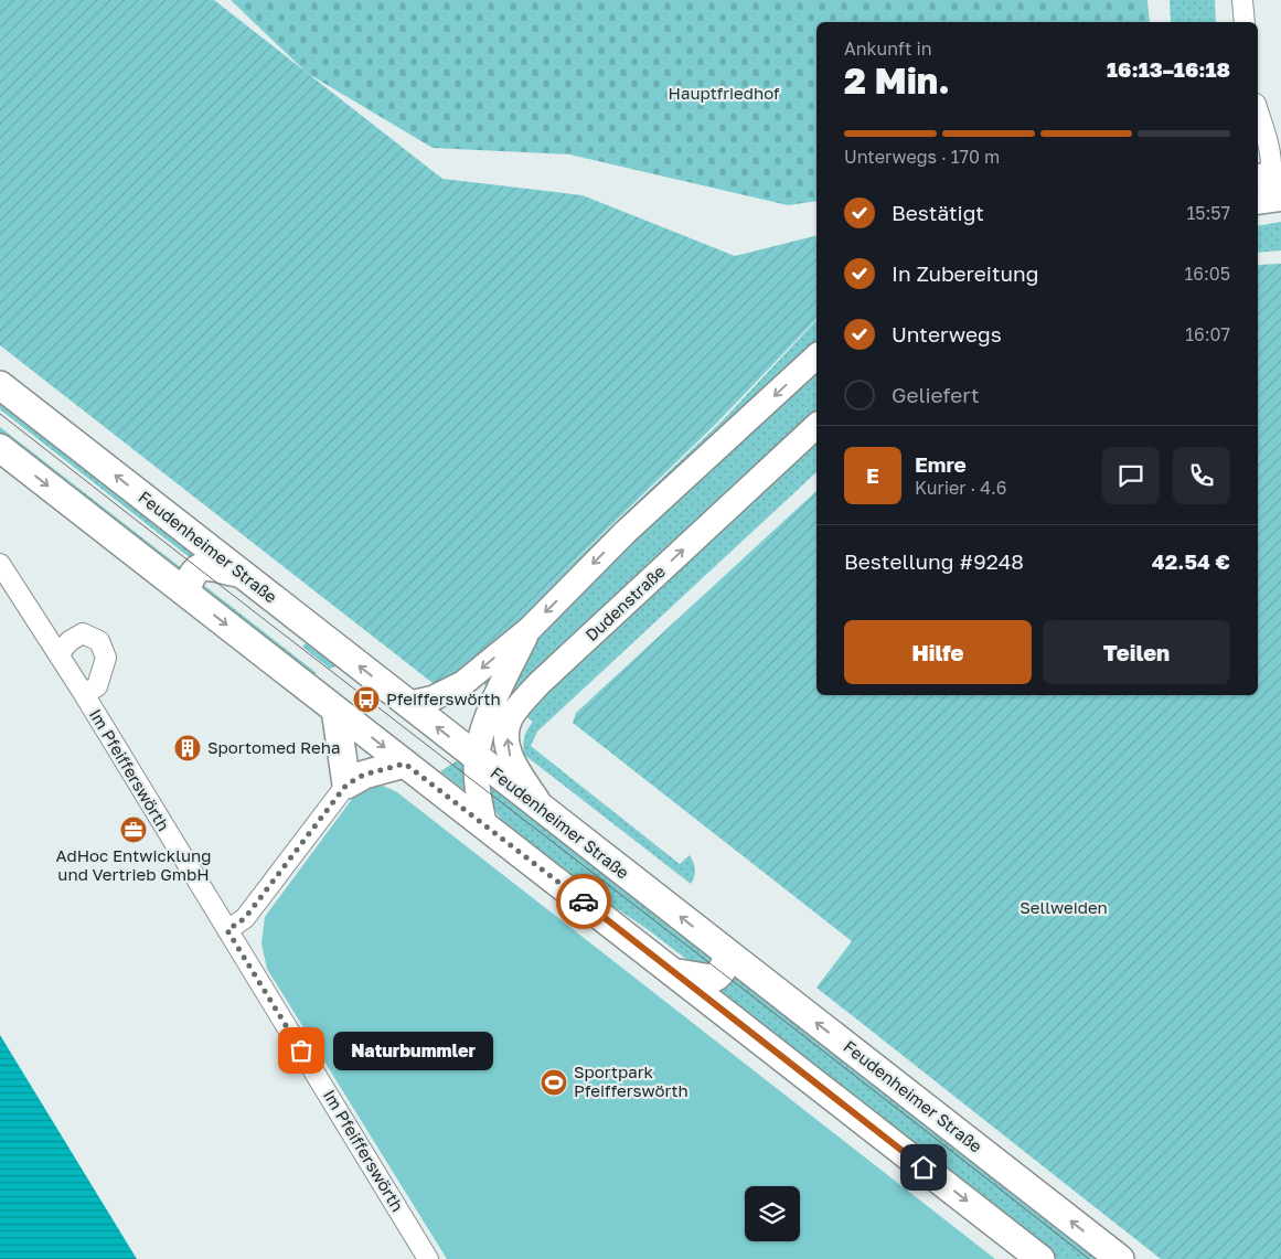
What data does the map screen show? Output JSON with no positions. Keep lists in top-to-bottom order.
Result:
{
  "streets": {
    "main road": ["Feudenheimer Straße"],
    "street": ["Dudenstraße", "Im Pfeifferswörth"]
  },
  "crossings": [
    ["Feudenheimer Straße", "Dudenstraße"]
  ],
  "parks": ["Hauptfriedhof", "Sellweiden"],
  "places": {
    "bus stop": ["Pfeifferswörth"],
    "building": ["Sportomed Reha"],
    "office": ["AdHoc Entwicklung und Vertrieb GmbH"],
    "other": ["Naturbummler"],
    "sports": ["Sportpark Pfeifferswörth"]
  },
  "page": {
    "heading": ["2 Min.", "Ankunft in", "16:13–16:18"],
    "panel": [
      "Emre",
      "Kurier · 4.6",
      "Bestellung #9248",
      "42.54 €"
    ],
    "bar": "Unterwegs · 170 m",
    "list": [
      ["Bestätigt", "15:57"],
      ["In Zubereitung", "16:05"],
      ["Unterwegs", "16:07"],
      "Geliefert"
    ],
    "round": "E",
    "buttons": ["Hilfe", "Teilen"],
    "bubble": "Naturbummler"
  }
}
